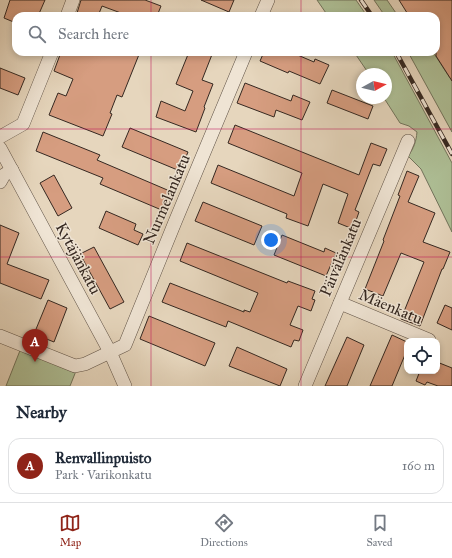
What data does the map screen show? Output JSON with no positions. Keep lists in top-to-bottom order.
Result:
{
  "streets": {
    "street": [
      "Nurmelankatu",
      "Päivälänkatu",
      "Kytäjänkatu",
      "Mäenkatu"
    ]
  },
  "crossings": [
    ["Nurmelankatu", "Kytäjänkatu"],
    ["Päivälänkatu", "Mäenkatu"]
  ],
  "north": "right",
  "page": {
    "search": "Search here",
    "pins": "A",
    "heading": "Nearby",
    "list": [
      {
        "mark": "A",
        "name": "Renvallinpuisto",
        "note": "Park · Varikonkatu",
        "value": "160 m"
      }
    ],
    "nav": ["Map", "Directions", "Saved"]
  }
}
